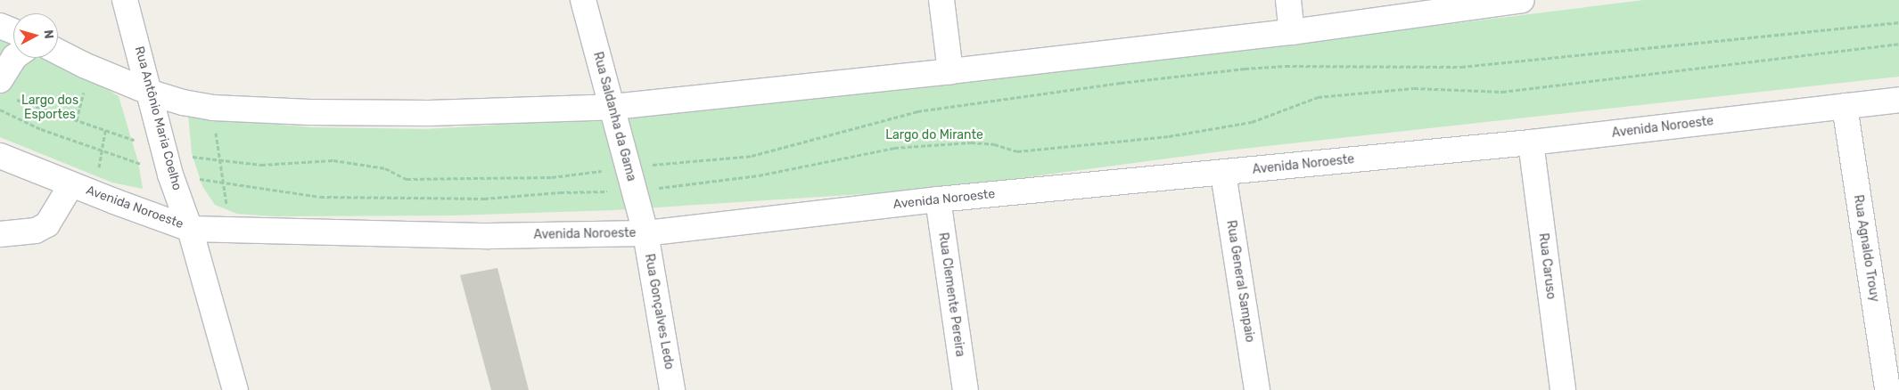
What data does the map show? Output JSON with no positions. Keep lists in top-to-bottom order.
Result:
{
  "streets": {
    "main road": [
      "Rua Saldanha da Gama",
      "Rua Antônio Maria Coelho",
      "Avenida Noroeste",
      "Rua Agnaldo Trouy",
      "Rua Caruso",
      "Rua General Sampaio",
      "Rua Clemente Pereira",
      "Rua Gonçalves Ledo"
    ]
  },
  "crossings": [
    ["Rua Saldanha da Gama", "Avenida Noroeste"],
    ["Rua Saldanha da Gama", "Rua Gonçalves Ledo"],
    ["Rua Antônio Maria Coelho", "Avenida Noroeste"],
    ["Avenida Noroeste", "Rua Agnaldo Trouy"],
    ["Avenida Noroeste", "Rua Caruso"],
    ["Avenida Noroeste", "Rua General Sampaio"],
    ["Avenida Noroeste", "Rua Clemente Pereira"],
    ["Avenida Noroeste", "Rua Gonçalves Ledo"]
  ],
  "parks": ["Largo dos Esportes", "Largo do Mirante"],
  "north": "right"
}
